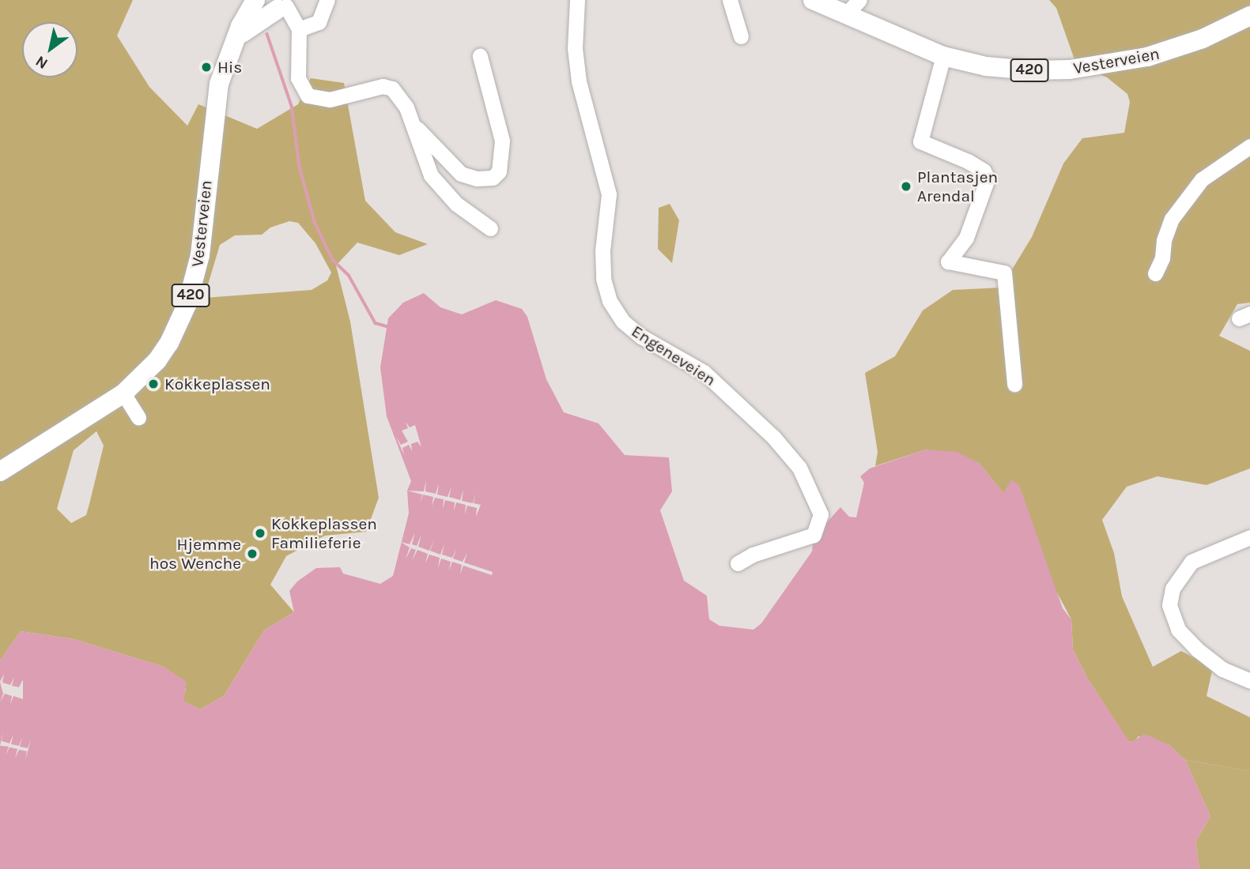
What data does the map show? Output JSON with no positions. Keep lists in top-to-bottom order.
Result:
{
  "streets": {
    "main road": ["Vesterveien", "420"],
    "street": ["Engeneveien"]
  },
  "places": [
    "His",
    "Plantasjen Arendal",
    "Kokkeplassen",
    "Kokkeplassen Familieferie",
    "Hjemme hos Wenche"
  ],
  "north": "bottom left"
}
